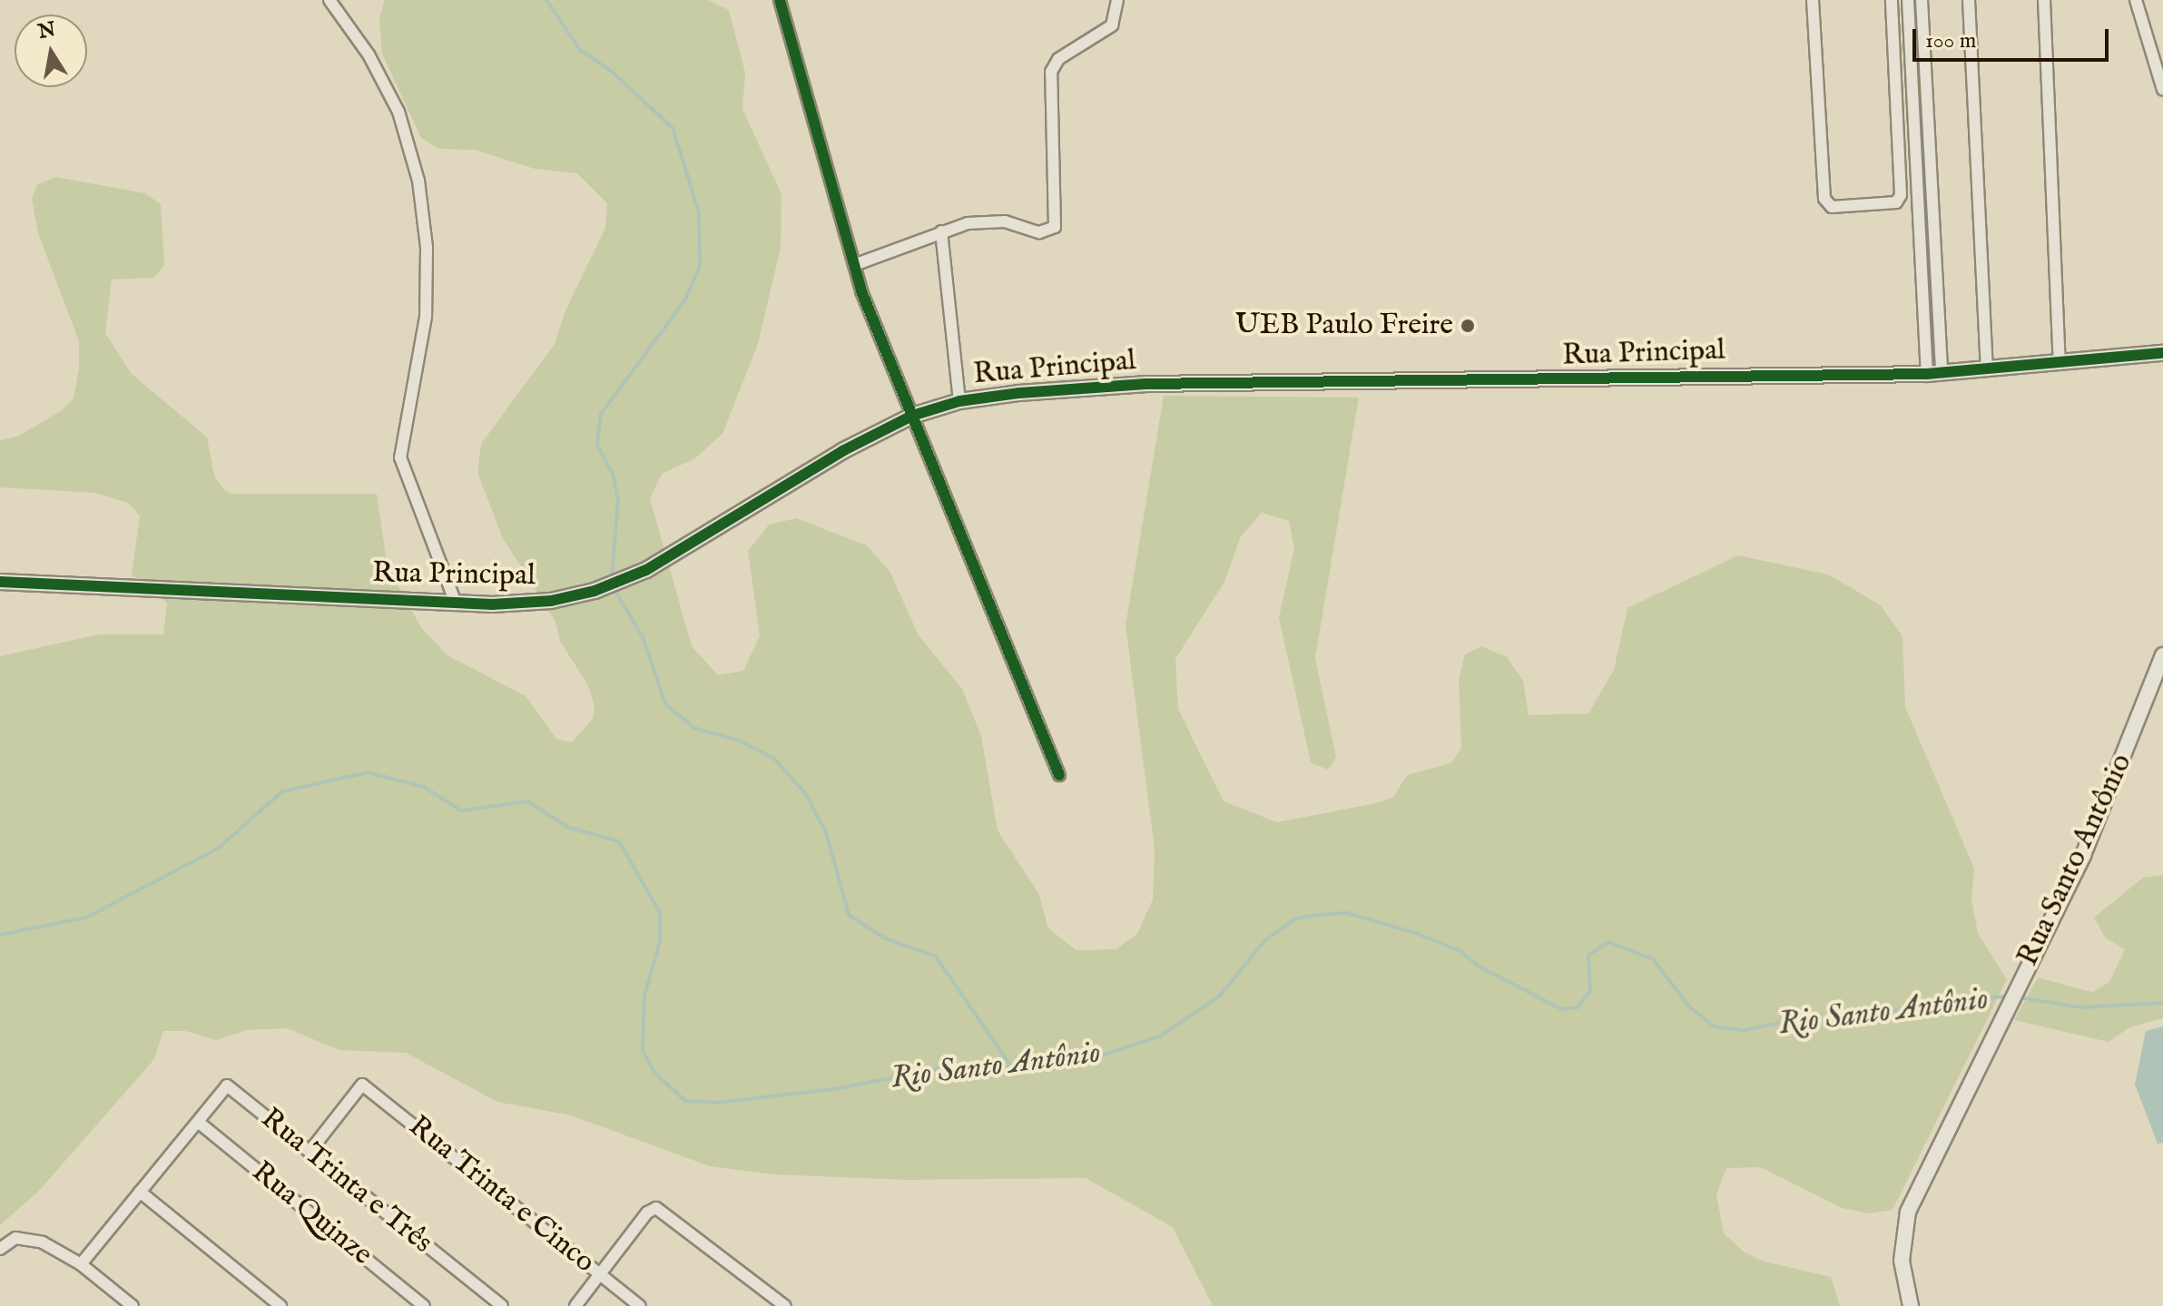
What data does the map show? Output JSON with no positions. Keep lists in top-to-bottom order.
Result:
{
  "streets": {
    "street": [
      "Rua Principal",
      "Rua Santo Antônio",
      "Rua Trinta e Três",
      "Rua Trinta e Cinco",
      "Rua Quinze"
    ]
  },
  "crossings": [
    ["Rua Trinta e Três", "Rua Trinta e Cinco"],
    ["Rua Trinta e Três", "Rua Quinze"]
  ],
  "water": ["Rio Santo Antônio"],
  "places": ["UEB Paulo Freire"],
  "scale_bar": "100 m",
  "north": "top"
}
